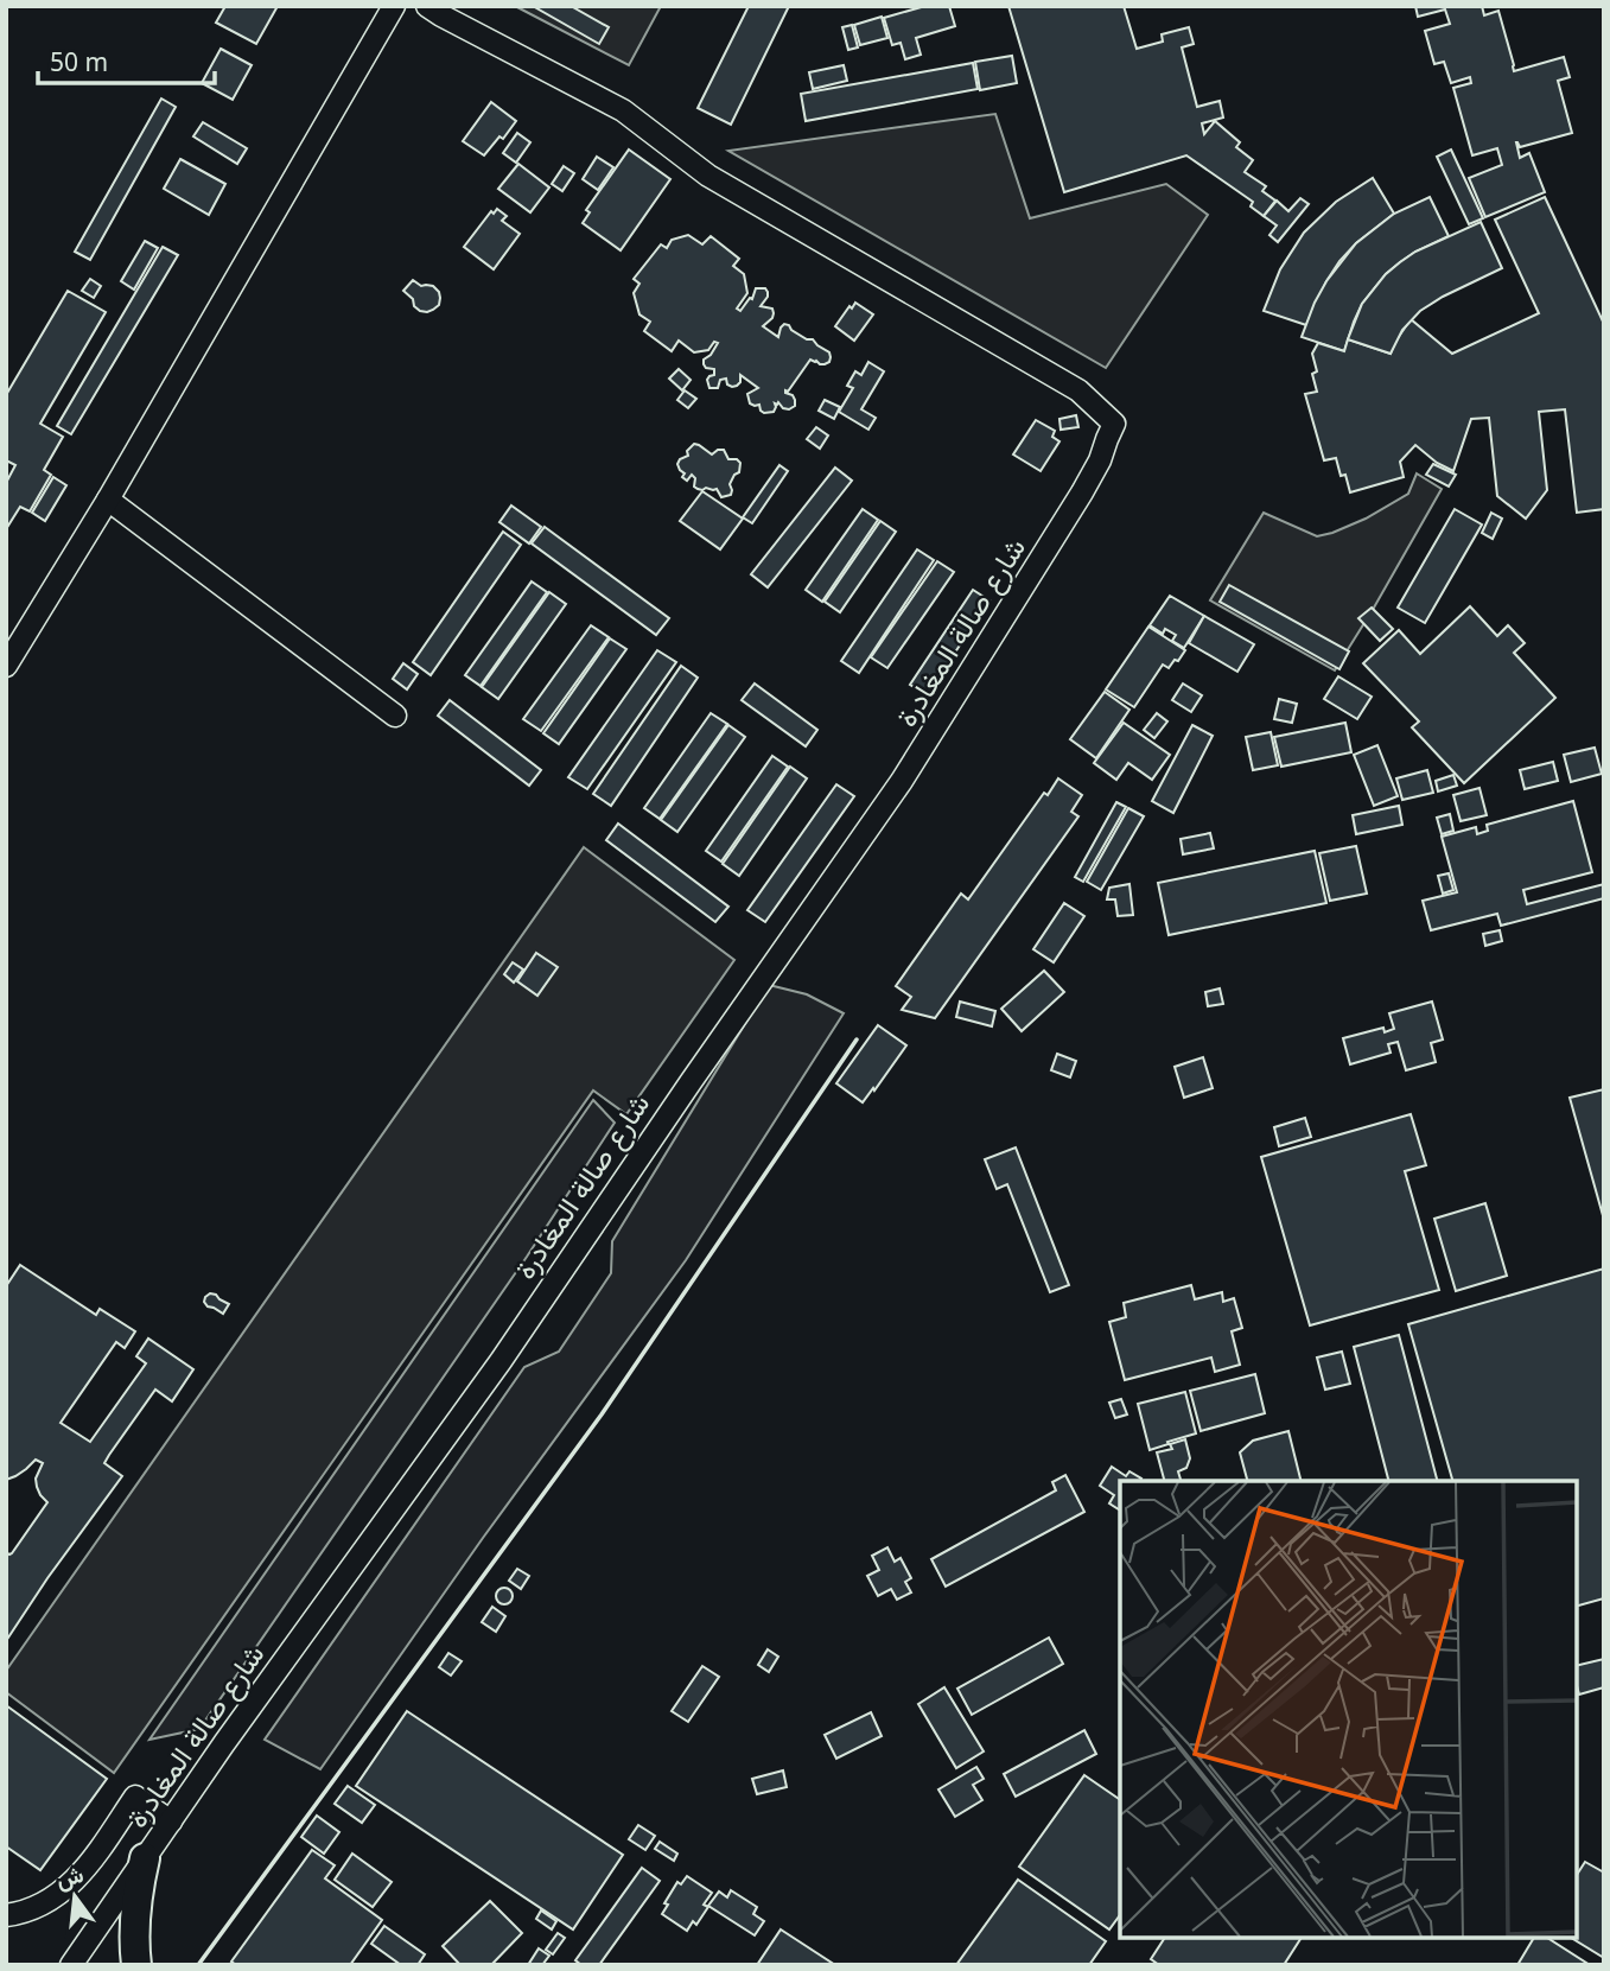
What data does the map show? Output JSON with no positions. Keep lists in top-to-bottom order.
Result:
{
  "streets": {
    "street": ["شارع صالة المغادرة"]
  },
  "scale_bar": "50 m",
  "north": "top"
}
